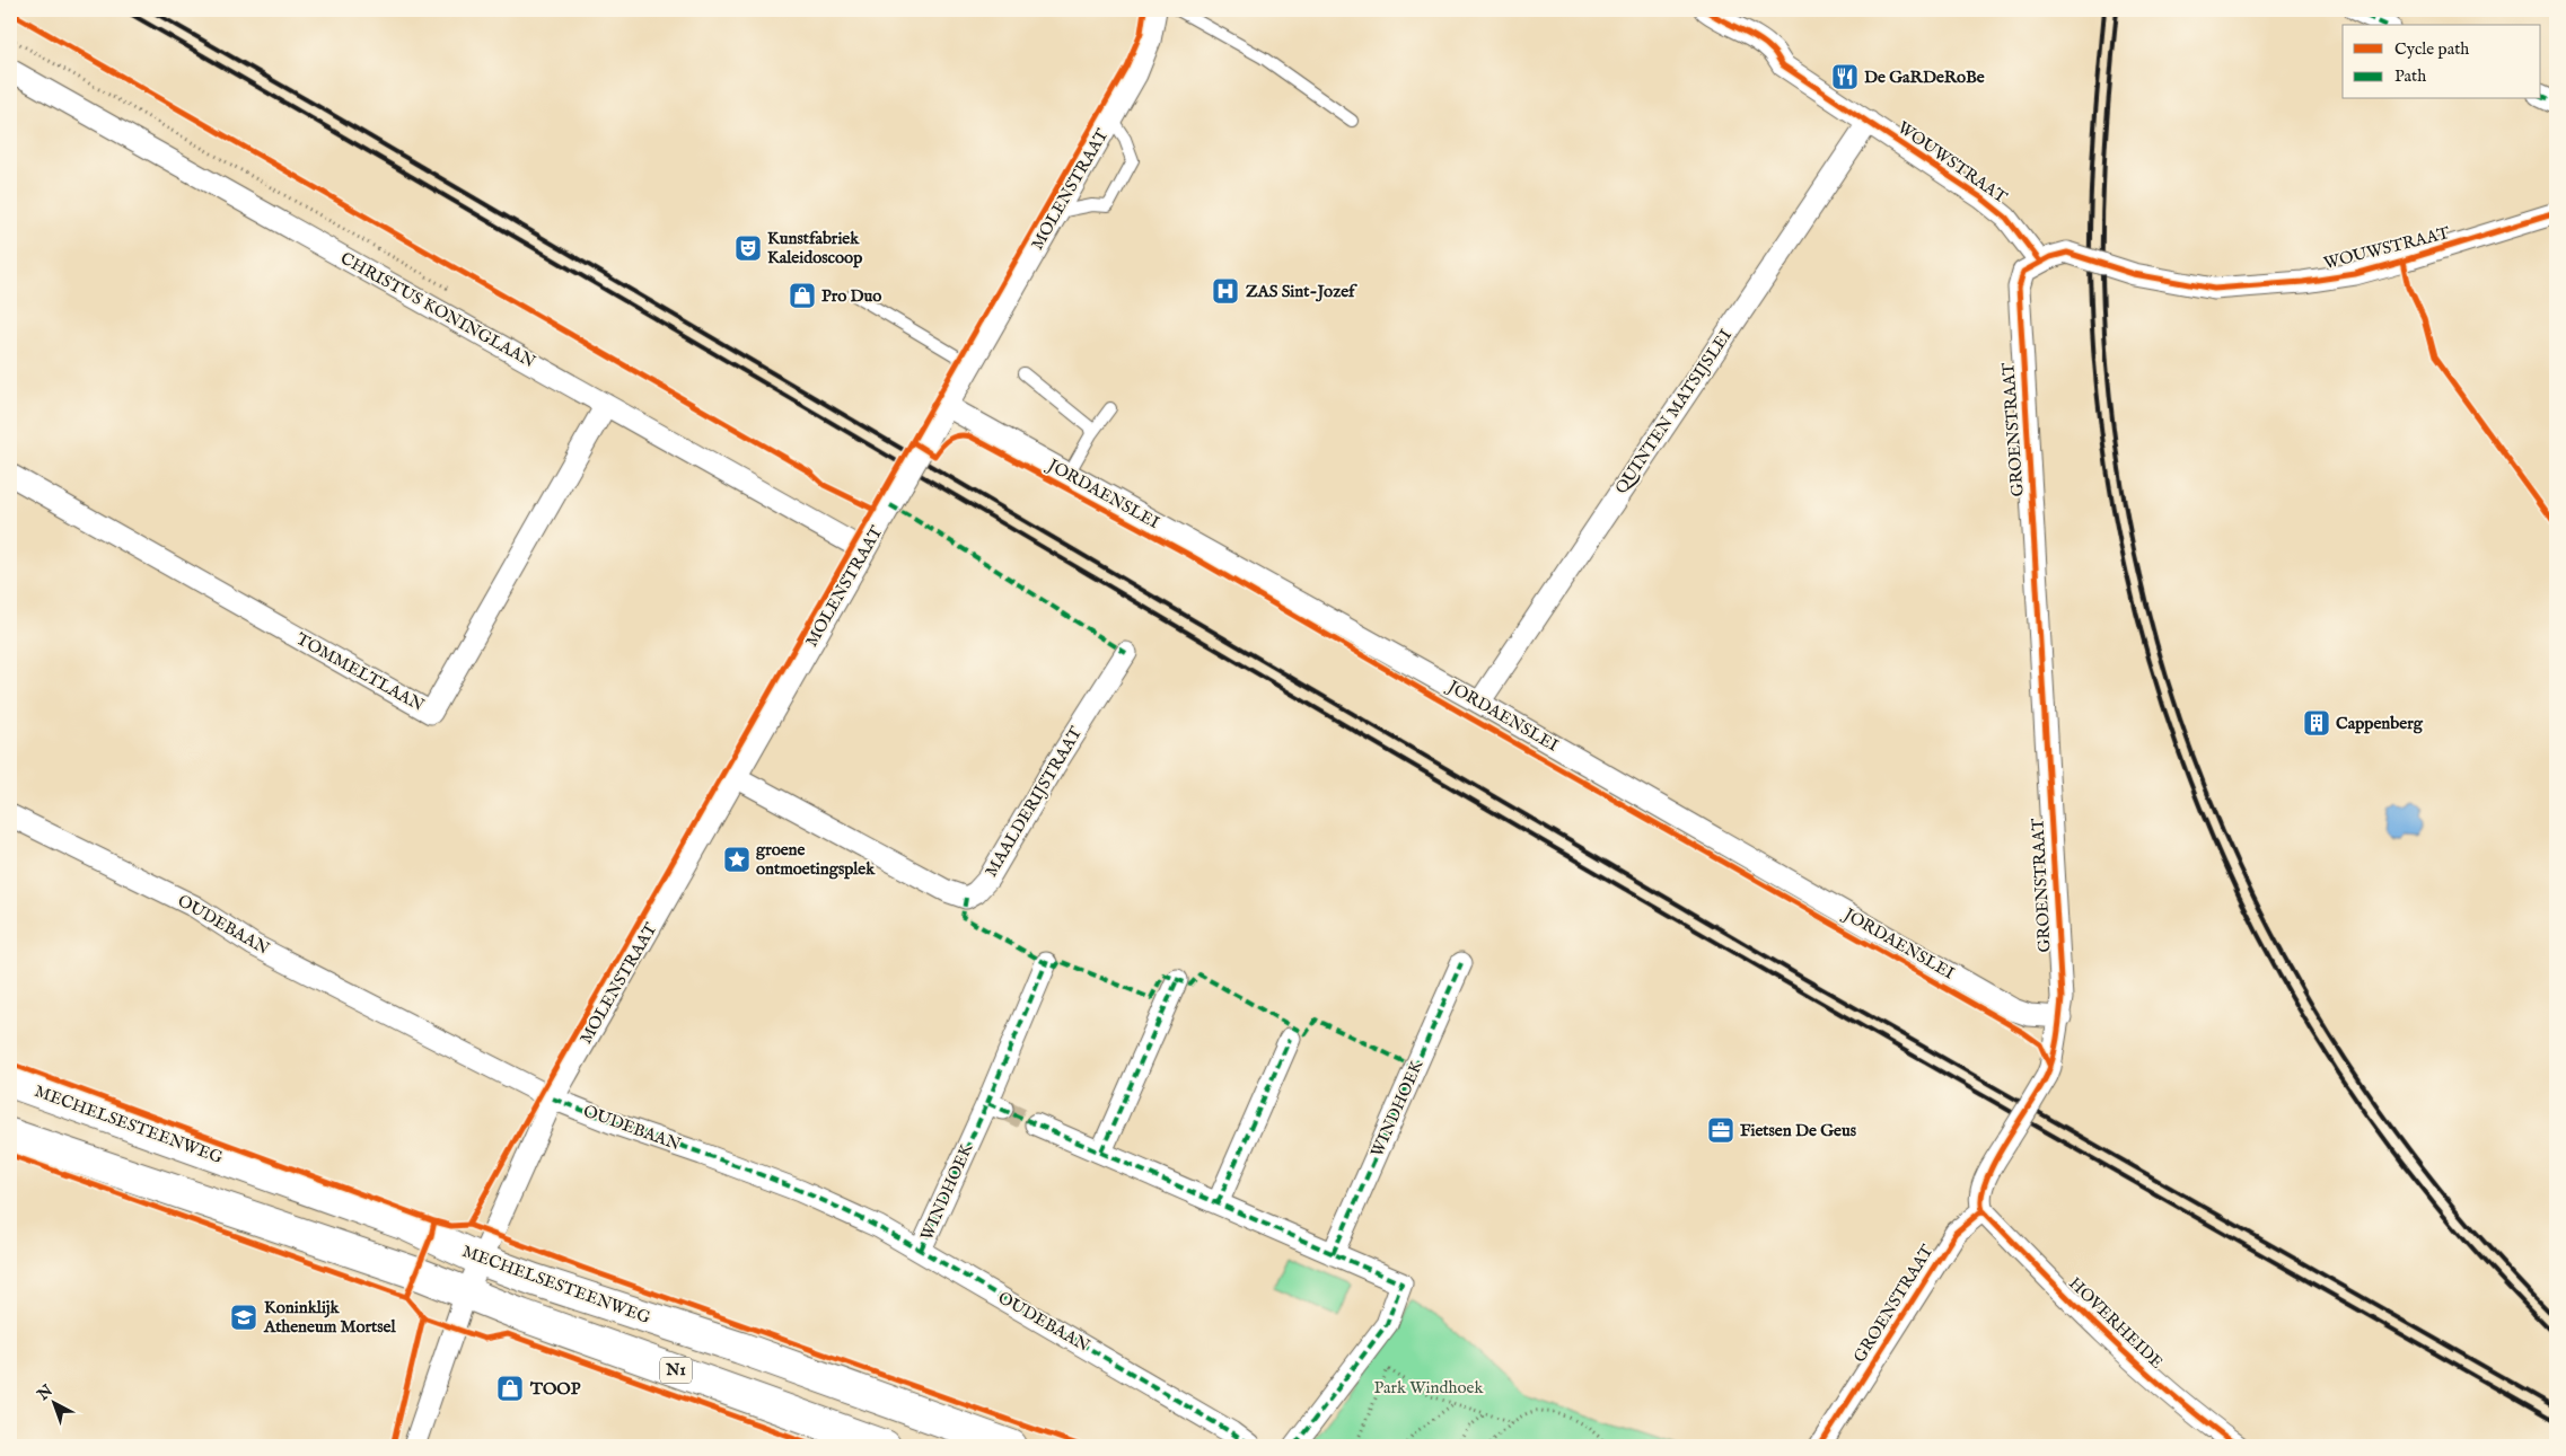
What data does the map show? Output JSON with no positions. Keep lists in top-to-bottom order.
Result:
{
  "streets": {
    "main road": ["MECHELSESTEENWEG", "N1"],
    "street": [
      "WOUWSTRAAT",
      "MOLENSTRAAT",
      "CHRISTUS KONINGLAAN",
      "QUINTEN MATSIJSLEI",
      "GROENSTRAAT",
      "JORDAENSLEI",
      "TOMMELTLAAN",
      "MAALDERIJSTRAAT",
      "OUDEBAAN",
      "WINDHOEK",
      "HOVERHEIDE"
    ]
  },
  "crossings": [
    ["WOUWSTRAAT", "QUINTEN MATSIJSLEI"],
    ["WOUWSTRAAT", "GROENSTRAAT"],
    ["MOLENSTRAAT", "CHRISTUS KONINGLAAN"],
    ["MOLENSTRAAT", "JORDAENSLEI"],
    ["MOLENSTRAAT", "MAALDERIJSTRAAT"],
    ["MOLENSTRAAT", "OUDEBAAN"],
    ["MOLENSTRAAT", "MECHELSESTEENWEG"],
    ["MOLENSTRAAT", "N1"],
    ["CHRISTUS KONINGLAAN", "TOMMELTLAAN"],
    ["QUINTEN MATSIJSLEI", "JORDAENSLEI"],
    ["GROENSTRAAT", "JORDAENSLEI"],
    ["GROENSTRAAT", "HOVERHEIDE"],
    ["OUDEBAAN", "WINDHOEK"]
  ],
  "parks": ["Park Windhoek"],
  "places": {
    "restaurant": ["De GaRDeRoBe"],
    "theatre": ["Kunstfabriek Kaleidoscoop"],
    "hospital": ["ZAS Sint-Jozef"],
    "shop": ["Pro Duo", "TOOP"],
    "building": ["Cappenberg"],
    "place": ["groene ontmoetingsplek"],
    "office": ["Fietsen De Geus"],
    "school or university": ["Koninklijk Atheneum Mortsel"]
  },
  "legend": ["Cycle path", "Path"],
  "north": "top left"
}
